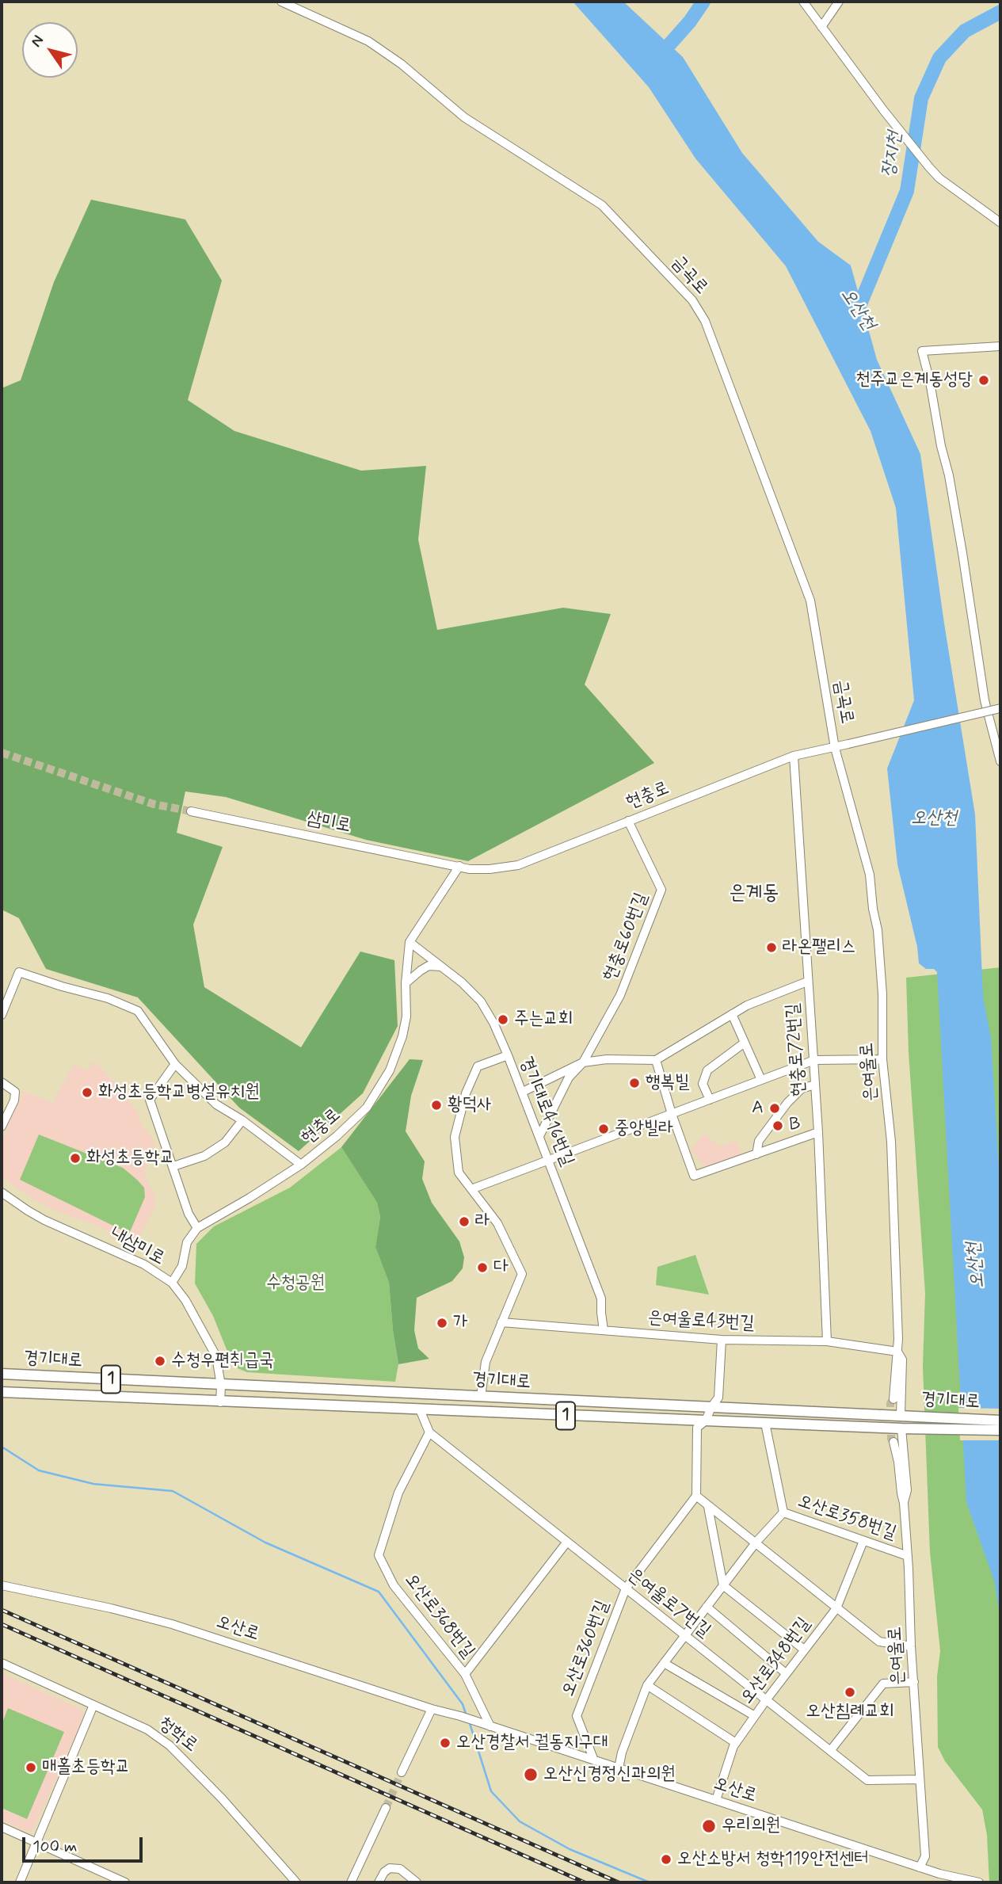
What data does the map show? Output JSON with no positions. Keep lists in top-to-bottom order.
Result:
{
  "streets": {
    "main road": ["경기대로", "1"],
    "street": [
      "금곡로",
      "현충로",
      "삼미로",
      "현충로60번길",
      "현충로72번길",
      "은여울로",
      "경기대로416번길",
      "내삼미로",
      "은여울로43번길",
      "오산로358번길",
      "은여울로7번길",
      "오산로368번길",
      "오산로",
      "오산로360번길",
      "오산로348번길",
      "청학로"
    ]
  },
  "crossings": [
    ["금곡로", "현충로"],
    ["금곡로", "은여울로"],
    ["현충로", "삼미로"],
    ["현충로", "현충로60번길"],
    ["현충로", "현충로72번길"],
    ["현충로", "은여울로"],
    ["현충로60번길", "경기대로416번길"],
    ["현충로72번길", "은여울로43번길"],
    ["은여울로", "은여울로43번길"],
    ["은여울로", "오산로358번길"],
    ["은여울로", "은여울로7번길"],
    ["은여울로", "오산로"],
    ["경기대로416번길", "은여울로43번길"],
    ["경기대로416번길", "경기대로"],
    ["내삼미로", "경기대로"],
    ["경기대로", "은여울로7번길"],
    ["오산로358번길", "은여울로7번길"],
    ["오산로358번길", "오산로"],
    ["오산로358번길", "오산로348번길"],
    ["은여울로7번길", "오산로368번길"],
    ["은여울로7번길", "오산로360번길"],
    ["은여울로7번길", "오산로348번길"],
    ["오산로368번길", "오산로"],
    ["오산로", "오산로360번길"],
    ["오산로", "오산로348번길"]
  ],
  "districts": ["은계동"],
  "water": ["장지천", "오산천"],
  "parks": ["수청공원"],
  "places": [
    "천주교은계동성당",
    "라온팰리스",
    "주는교회",
    "행복빌",
    "화성초등학교병설유치원",
    "황덕사",
    "A",
    "B",
    "중앙빌라",
    "화성초등학교",
    "라",
    "다",
    "가",
    "수청우편취급국",
    "오산침례교회",
    "오산경찰서 궐동지구대",
    "매홀초등학교",
    "오산신경정신과의원",
    "우리의원",
    "오산소방서 청학119안전센터"
  ],
  "scale_bar": "100 m",
  "north": "top left"
}
